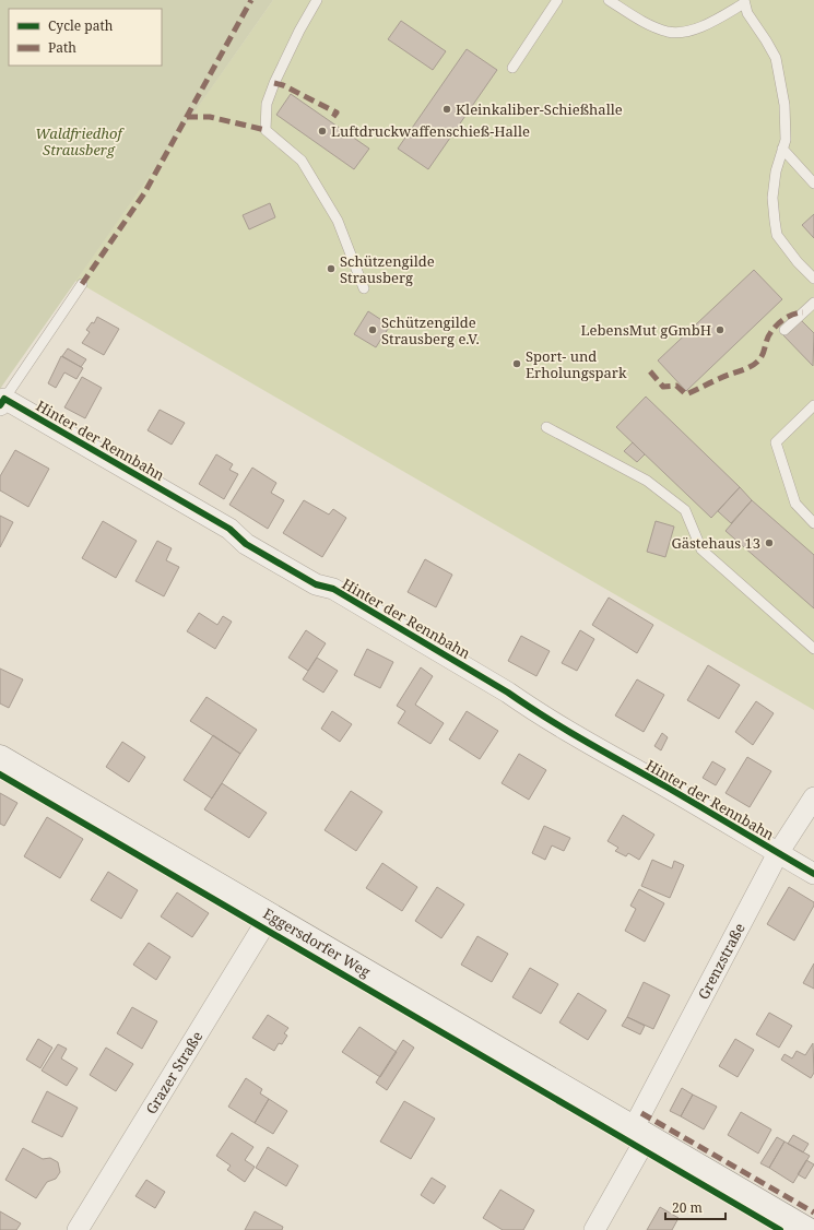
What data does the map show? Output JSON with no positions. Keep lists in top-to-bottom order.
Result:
{
  "streets": {
    "main road": ["Eggersdorfer Weg"],
    "street": ["Hinter der Rennbahn", "Grenzstraße", "Grazer Straße"]
  },
  "crossings": [
    ["Hinter der Rennbahn", "Grenzstraße"],
    ["Eggersdorfer Weg", "Grenzstraße"],
    ["Eggersdorfer Weg", "Grazer Straße"]
  ],
  "parks": ["Waldfriedhof Strausberg"],
  "places": [
    "Kleinkaliber-Schießhalle",
    "Luftdruckwaffenschieß-Halle",
    "Schützengilde Strausberg",
    "Schützengilde Strausberg e.V.",
    "LebensMut gGmbH",
    "Sport- und Erholungspark",
    "Gästehaus 13"
  ],
  "legend": ["Cycle path", "Path"],
  "scale_bar": "20 m"
}
